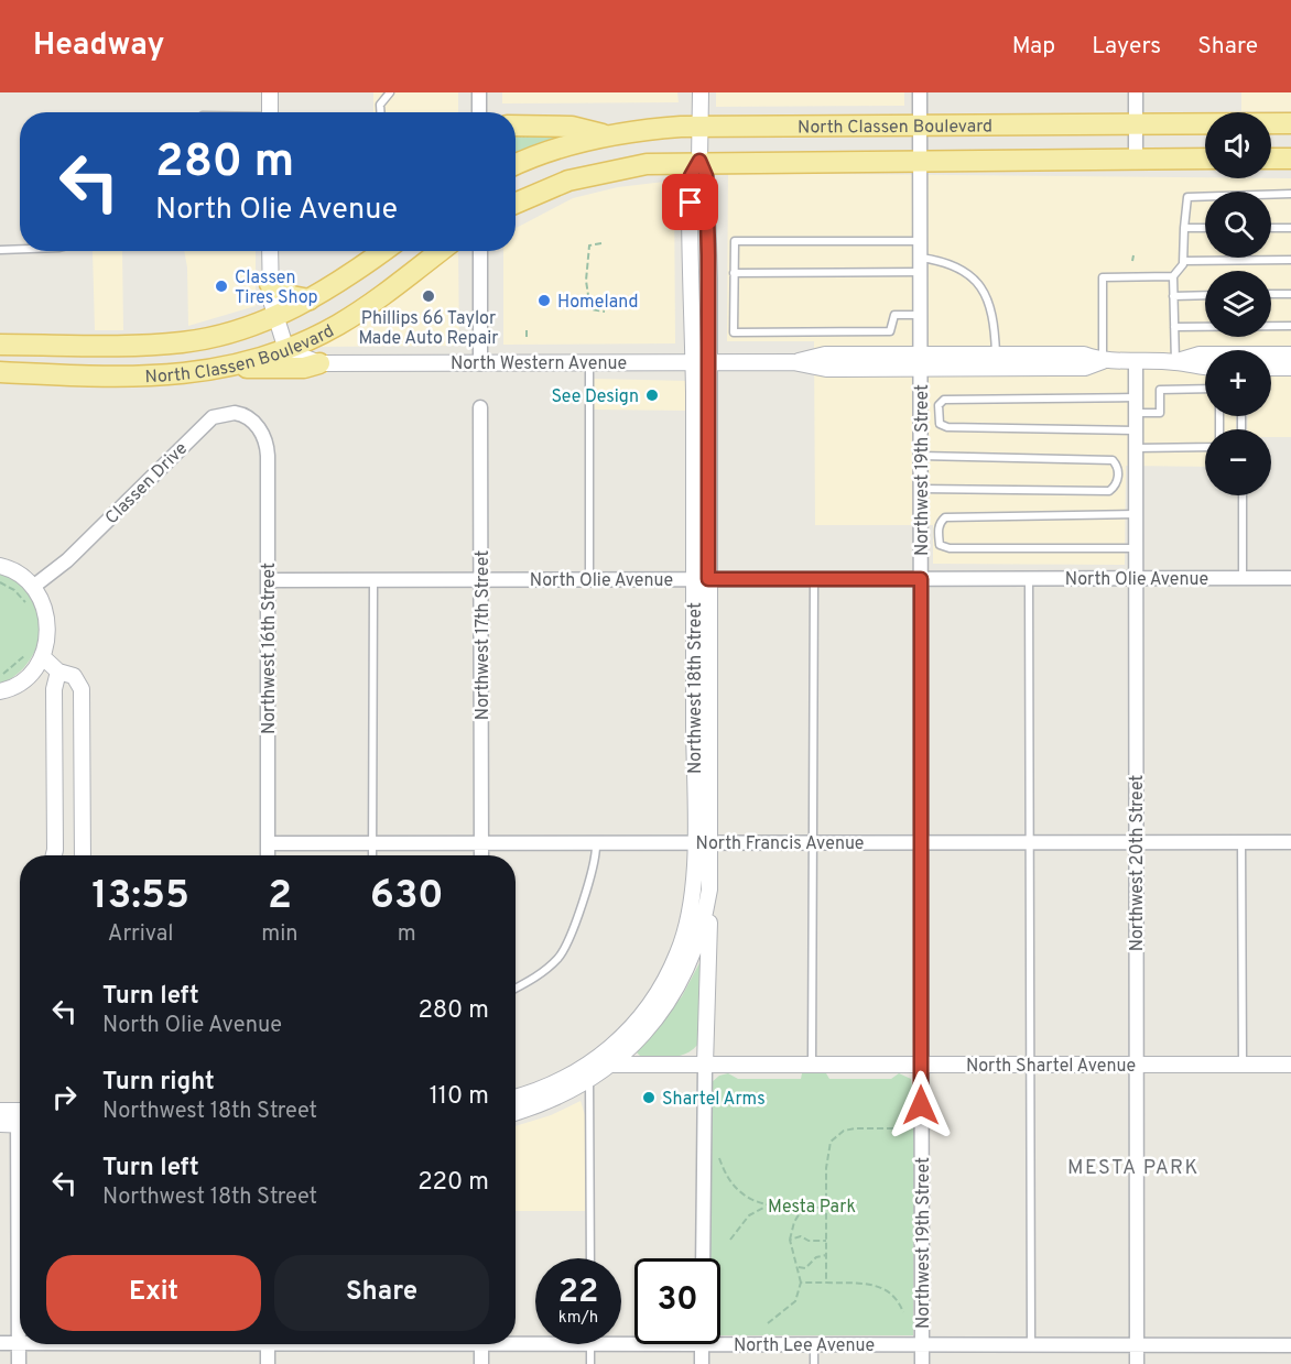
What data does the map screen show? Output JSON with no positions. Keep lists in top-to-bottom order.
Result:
{
  "streets": {
    "main road": ["North Classen Boulevard"],
    "street": [
      "North Western Avenue",
      "Northwest 19th Street",
      "Classen Drive",
      "North Olie Avenue",
      "Northwest 17th Street",
      "Northwest 16th Street",
      "Northwest 18th Street",
      "North Francis Avenue",
      "Northwest 20th Street",
      "North Shartel Avenue",
      "North Lee Avenue"
    ]
  },
  "crossings": [
    ["North Classen Boulevard", "North Western Avenue"],
    ["North Classen Boulevard", "Northwest 19th Street"],
    ["North Classen Boulevard", "Northwest 18th Street"],
    ["North Western Avenue", "Northwest 19th Street"],
    ["North Western Avenue", "Northwest 18th Street"],
    ["North Western Avenue", "Northwest 20th Street"],
    ["Northwest 19th Street", "North Olie Avenue"],
    ["Northwest 19th Street", "North Francis Avenue"],
    ["Northwest 19th Street", "North Shartel Avenue"],
    ["Northwest 19th Street", "North Lee Avenue"],
    ["Classen Drive", "Northwest 16th Street"],
    ["North Olie Avenue", "Northwest 17th Street"],
    ["North Olie Avenue", "Northwest 16th Street"],
    ["North Olie Avenue", "Northwest 18th Street"],
    ["North Olie Avenue", "Northwest 20th Street"],
    ["Northwest 17th Street", "North Francis Avenue"],
    ["Northwest 16th Street", "North Francis Avenue"],
    ["Northwest 18th Street", "North Francis Avenue"],
    ["Northwest 18th Street", "North Shartel Avenue"],
    ["North Francis Avenue", "Northwest 20th Street"],
    ["Northwest 20th Street", "North Shartel Avenue"],
    ["Northwest 20th Street", "North Lee Avenue"]
  ],
  "districts": ["MESTA PARK"],
  "parks": ["Mesta Park"],
  "places": [
    "Classen Tires Shop",
    "Phillips 66 Taylor Made Auto Repair",
    "Homeland",
    "See Design",
    "Shartel Arms"
  ],
  "page": {
    "header": "Headway",
    "nav": ["Map", "Layers", "Share"],
    "map_buttons": ["+", "−"],
    "turn": ["280 m", "North Olie Avenue"],
    "eta": [
      "13:55",
      "Arrival",
      "2",
      "min",
      "630",
      "m"
    ],
    "list": [
      {
        "name": "Turn left",
        "note": "North Olie Avenue",
        "value": "280 m"
      },
      {
        "name": "Turn right",
        "note": "Northwest 18th Street",
        "value": "110 m"
      },
      {
        "name": "Turn left",
        "note": "Northwest 18th Street",
        "value": "220 m"
      }
    ],
    "buttons": ["Exit", "Share"],
    "speed": "22 km/h",
    "limit": "30"
  }
}
